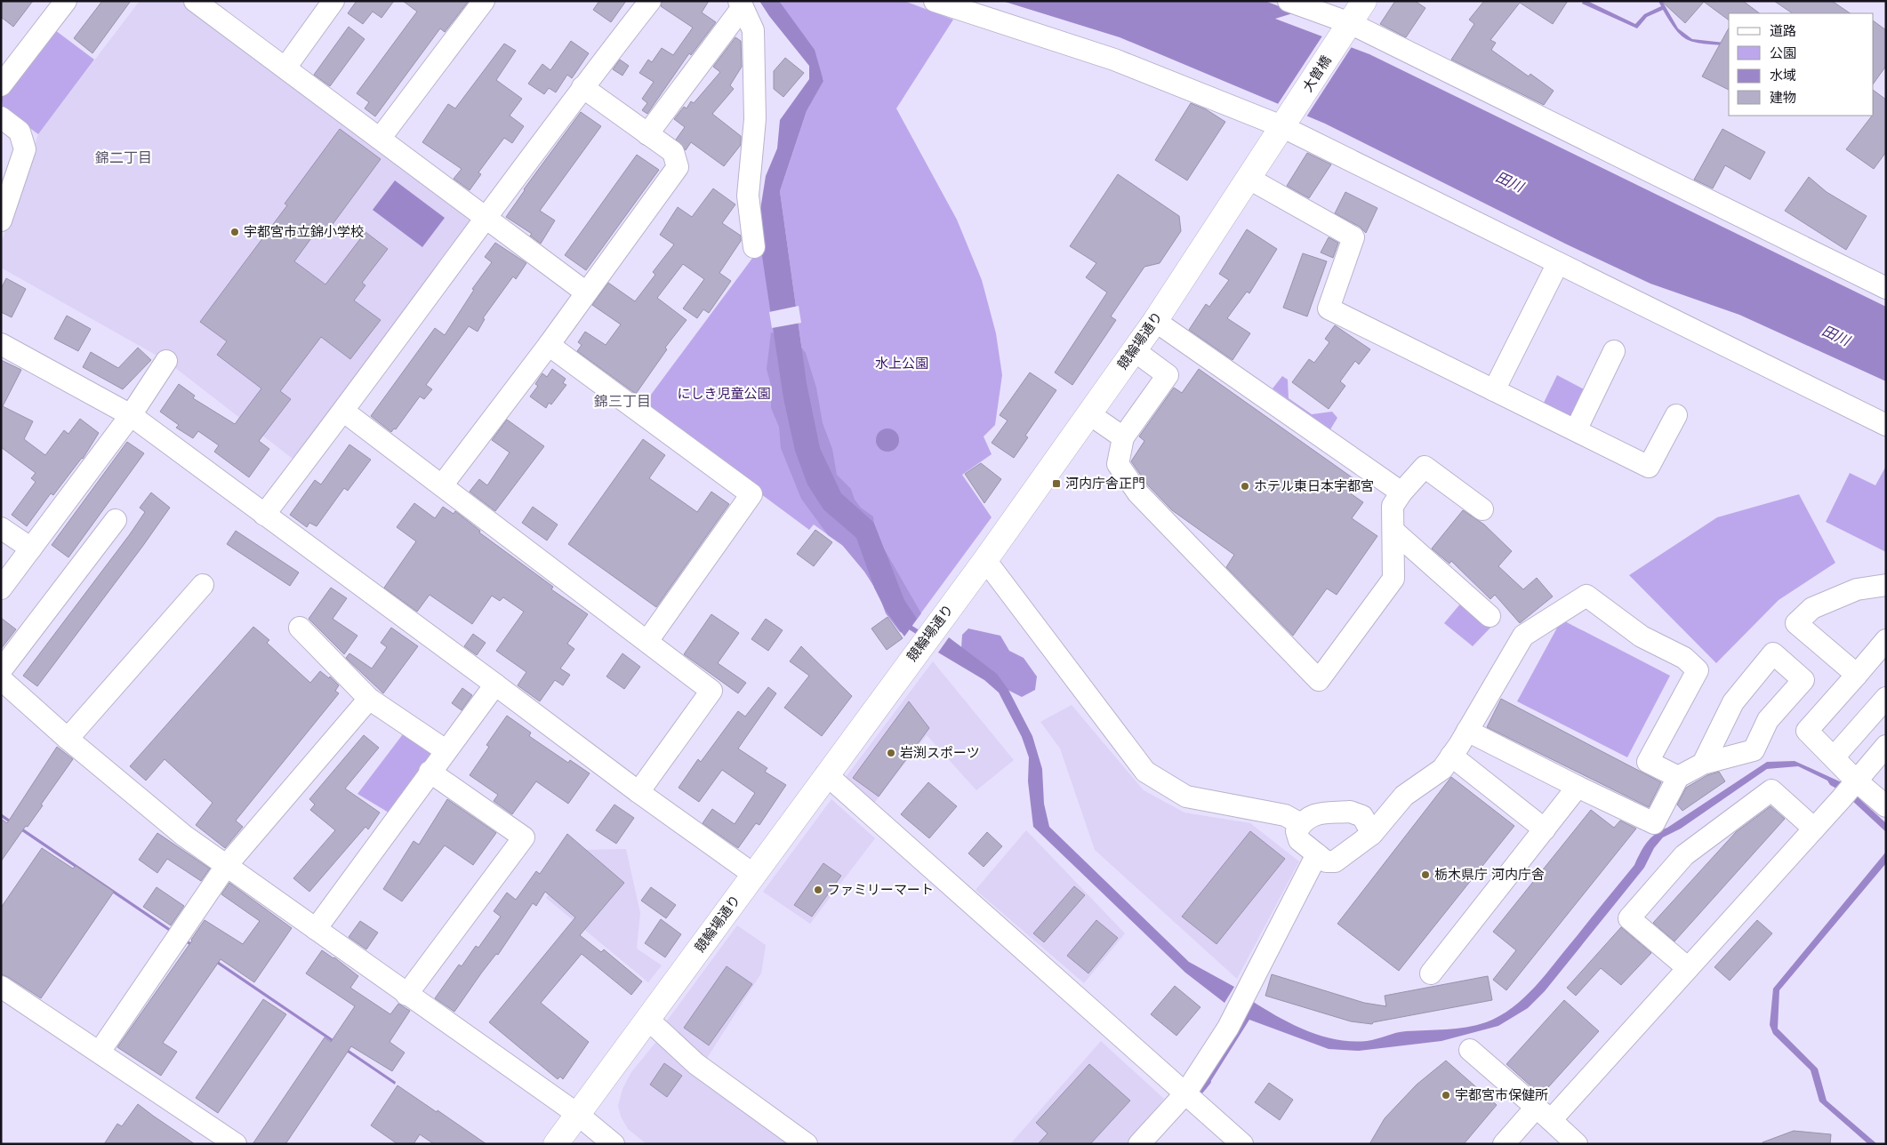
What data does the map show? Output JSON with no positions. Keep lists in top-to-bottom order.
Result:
{
  "streets": {
    "main road": ["大曽橋", "競輪場通り"]
  },
  "crossings": [
    ["大曽橋", "競輪場通り"]
  ],
  "districts": ["錦二丁目", "錦三丁目"],
  "water": ["田川"],
  "parks": ["水上公園", "にしき児童公園"],
  "places": {
    "other": [
      "宇都宮市立錦小学校",
      "ホテル東日本宇都宮",
      "岩渕スポーツ",
      "栃木県庁 河内庁舎",
      "ファミリーマート",
      "宇都宮市保健所"
    ],
    "transit": ["河内庁舎正門"]
  },
  "legend": [
    "道路",
    "公園",
    "水域",
    "建物"
  ]
}
